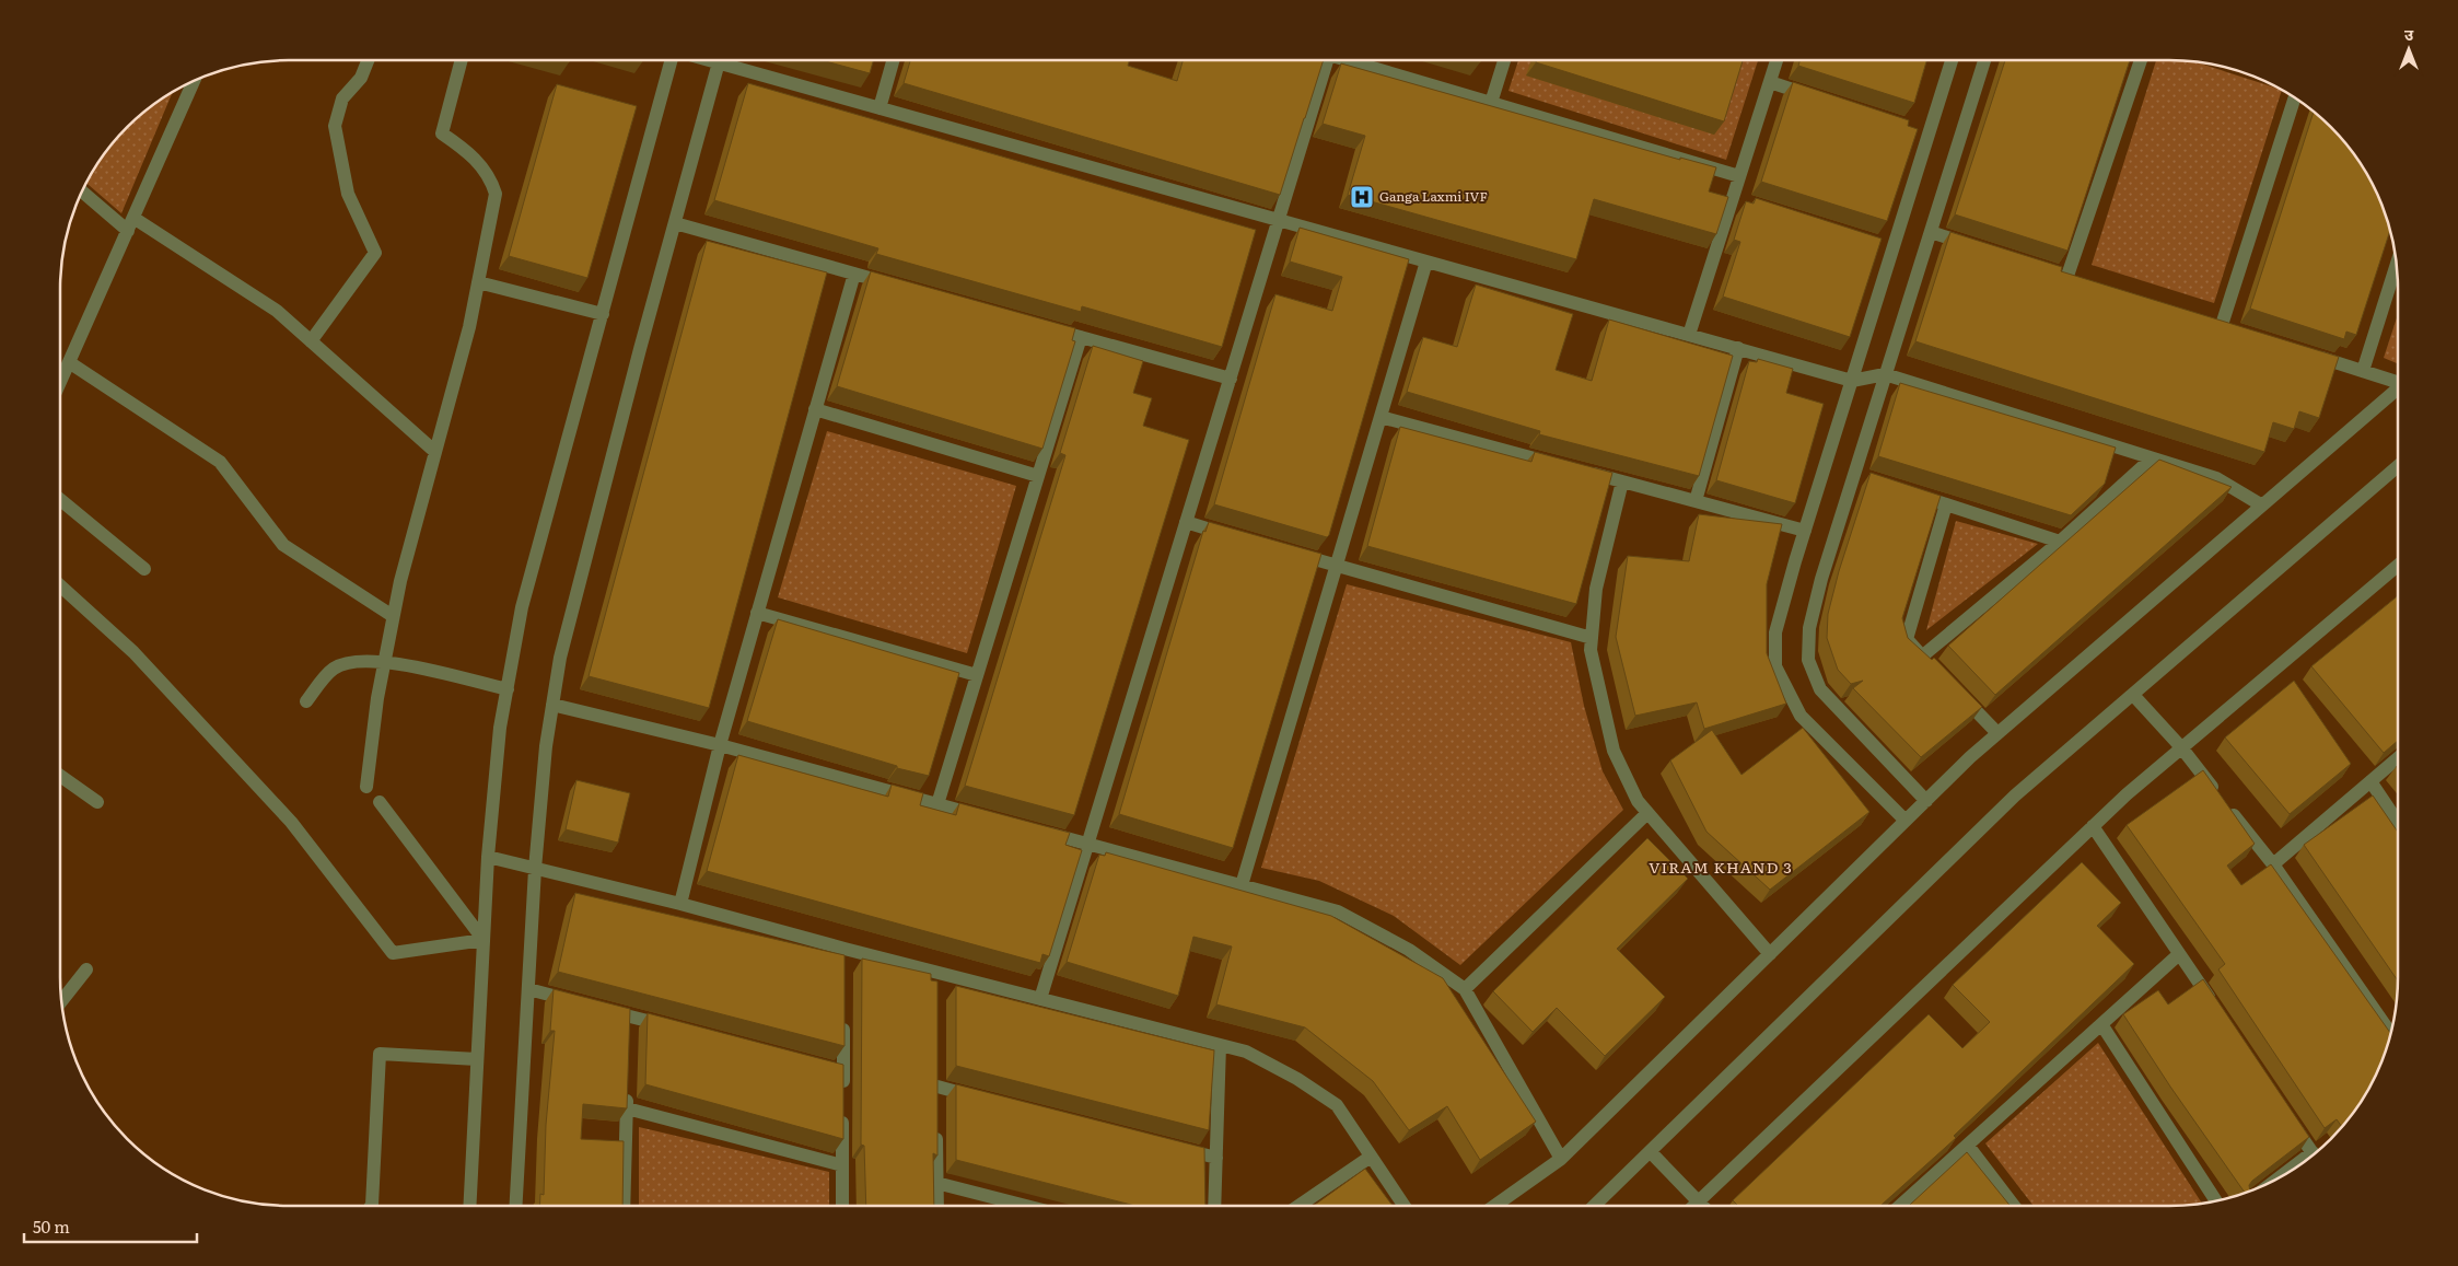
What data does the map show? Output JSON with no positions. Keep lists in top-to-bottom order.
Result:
{
  "districts": ["VIRAM KHAND 3"],
  "places": {
    "hospital": ["Ganga Laxmi IVF"]
  },
  "scale_bar": "50 m",
  "north": "top"
}
